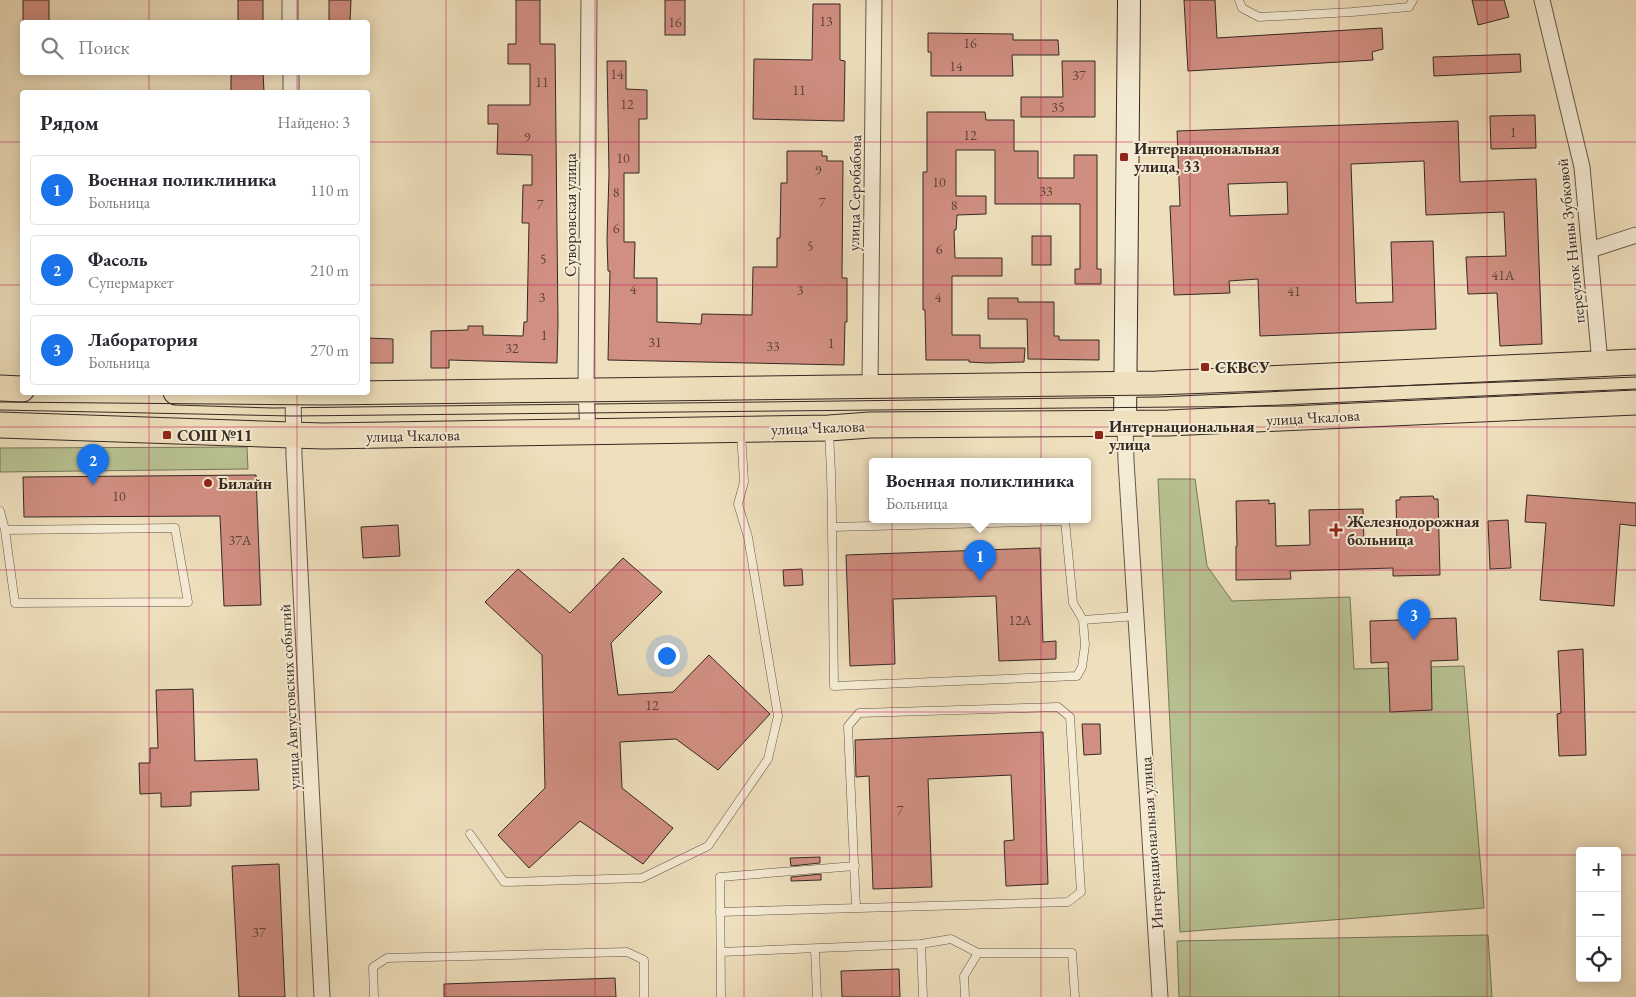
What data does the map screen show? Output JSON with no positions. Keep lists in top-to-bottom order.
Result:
{
  "streets": {
    "main road": ["улица Чкалова", "Интернациональная улица"],
    "street": [
      "улица Серобабова",
      "Суворовская улица",
      "переулок Нины Зубковой",
      "улица Августовских событий"
    ]
  },
  "crossings": [
    ["Суворовская улица", "улица Чкалова"],
    ["улица Чкалова", "улица Августовских событий"],
    ["улица Чкалова", "Интернациональная улица"]
  ],
  "places": {
    "transit": [
      "Интернациональная улица, 33",
      "СКВСУ",
      "СОШ №11",
      "Интернациональная улица"
    ],
    "other": ["Билайн"],
    "health": ["Железнодорожная больница"]
  },
  "house_numbers": [
    "13",
    "16",
    "16",
    "14",
    "14",
    "37",
    "11",
    "11",
    "12",
    "35",
    "1",
    "12",
    "9",
    "10",
    "9",
    "10",
    "33",
    "8",
    "7",
    "7",
    "8",
    "6",
    "5",
    "6",
    "5",
    "41А",
    "4",
    "3",
    "41",
    "3",
    "4",
    "1",
    "31",
    "1",
    "33",
    "32",
    "10",
    "37А",
    "12А",
    "12",
    "7",
    "37"
  ],
  "page": {
    "search": "Поиск",
    "heading": ["Рядом", "Найдено: 3"],
    "list": [
      {
        "mark": "1",
        "name": "Военная поликлиника",
        "note": "Больница",
        "value": "110 m"
      },
      {
        "mark": "2",
        "name": "Фасоль",
        "note": "Супермаркет",
        "value": "210 m"
      },
      {
        "mark": "3",
        "name": "Лаборатория",
        "note": "Больница",
        "value": "270 m"
      }
    ],
    "pins": ["2", "1", "3"],
    "popup": ["Военная поликлиника", "Больница"],
    "map_buttons": ["+", "−"]
  }
}
